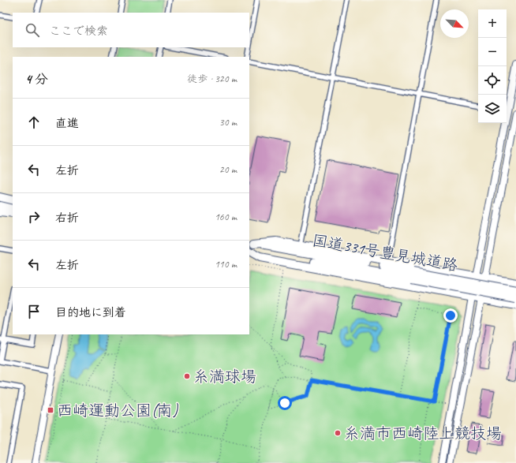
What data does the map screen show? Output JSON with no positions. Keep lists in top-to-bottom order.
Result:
{
  "streets": {
    "highway": ["国道331号豊見城道路"]
  },
  "places": {
    "other": ["糸満球場", "糸満市西崎陸上競技場"],
    "transit": ["西崎運動公園(南)"]
  },
  "north": "bottom right",
  "page": {
    "map_buttons": ["+", "−"],
    "search": "ここで検索",
    "heading": ["4 分", "徒歩 · 320 m"],
    "list": [
      ["直進", "30 m"],
      ["左折", "20 m"],
      ["右折", "160 m"],
      ["左折", "110 m"],
      "目的地に到着"
    ]
  }
}
